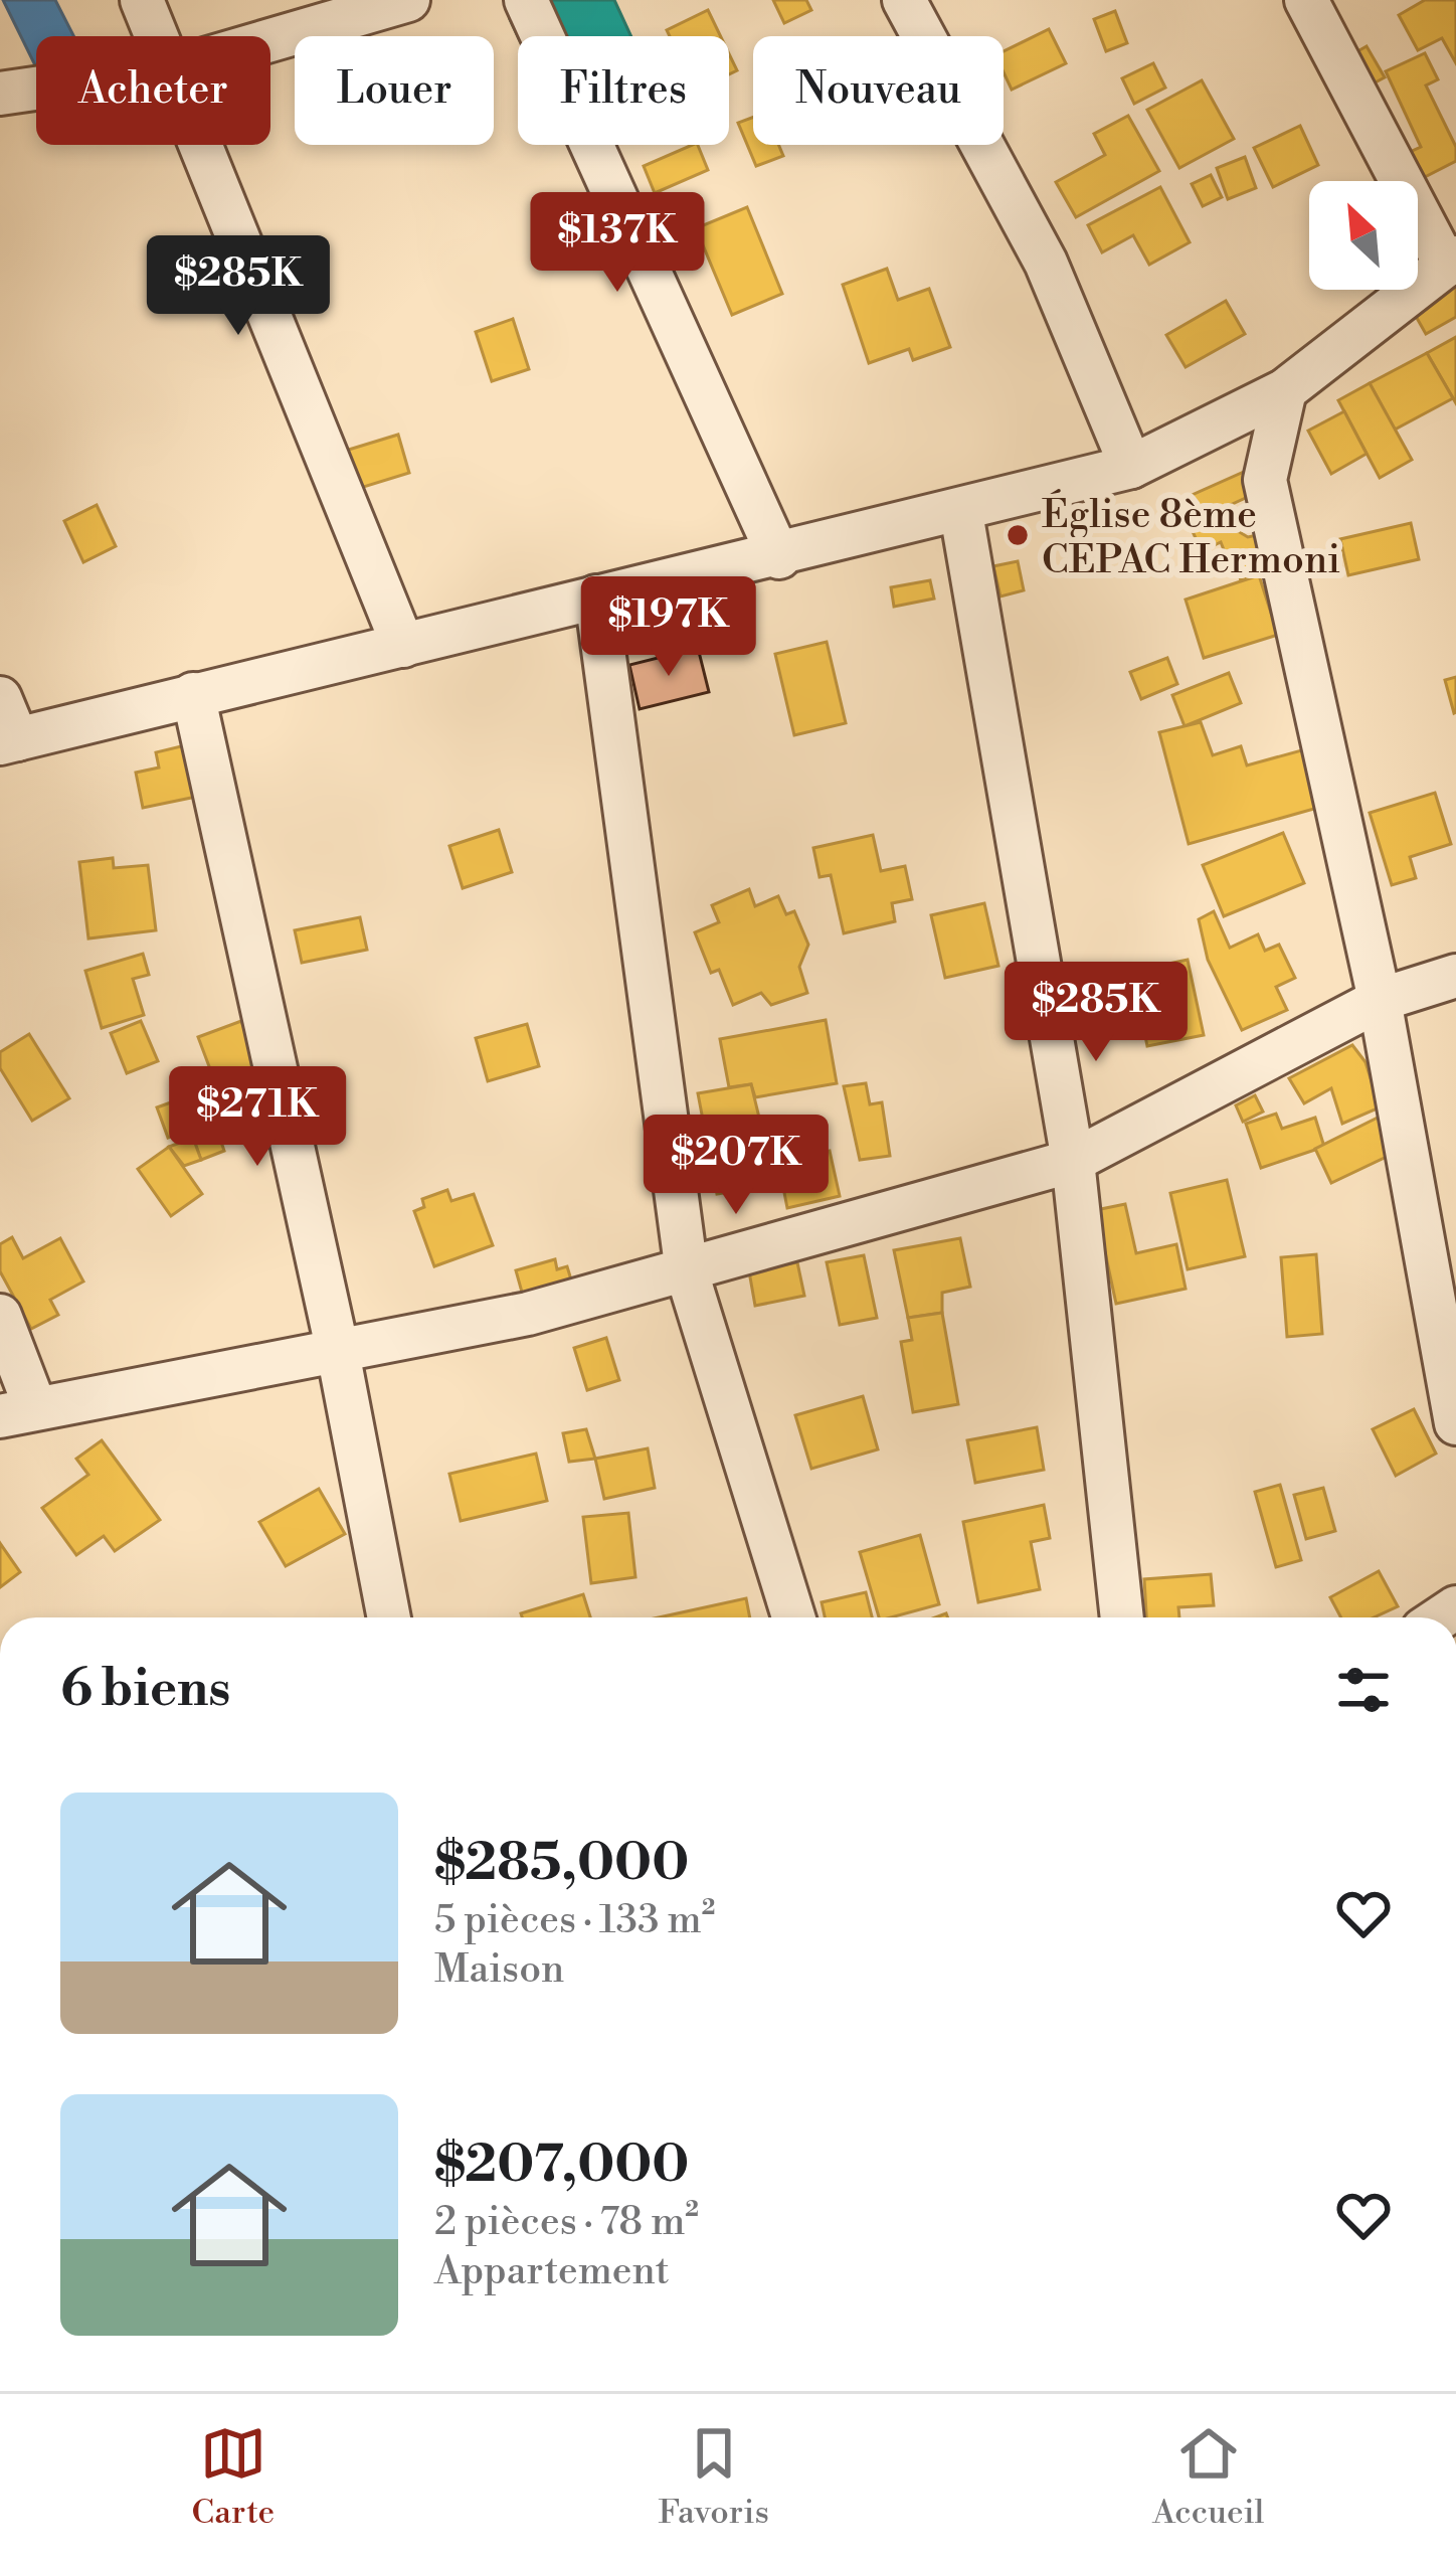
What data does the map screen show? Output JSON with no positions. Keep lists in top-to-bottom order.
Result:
{
  "places": ["Église 8ème CEPAC Hermoni"],
  "north": "top left",
  "page": {
    "chip": [
      "Acheter",
      "Louer",
      "Filtres",
      "Nouveau"
    ],
    "price": [
      "$137K",
      "$285K",
      "$197K",
      "$285K",
      "$271K",
      "$207K"
    ],
    "heading": "6 biens",
    "list": [
      {
        "name": "$285,000",
        "note": "5 pièces · 133 m² · Maison"
      },
      {
        "name": "$207,000",
        "note": "2 pièces · 78 m² · Appartement"
      }
    ],
    "tabs": ["Carte", "Favoris", "Accueil"]
  }
}
